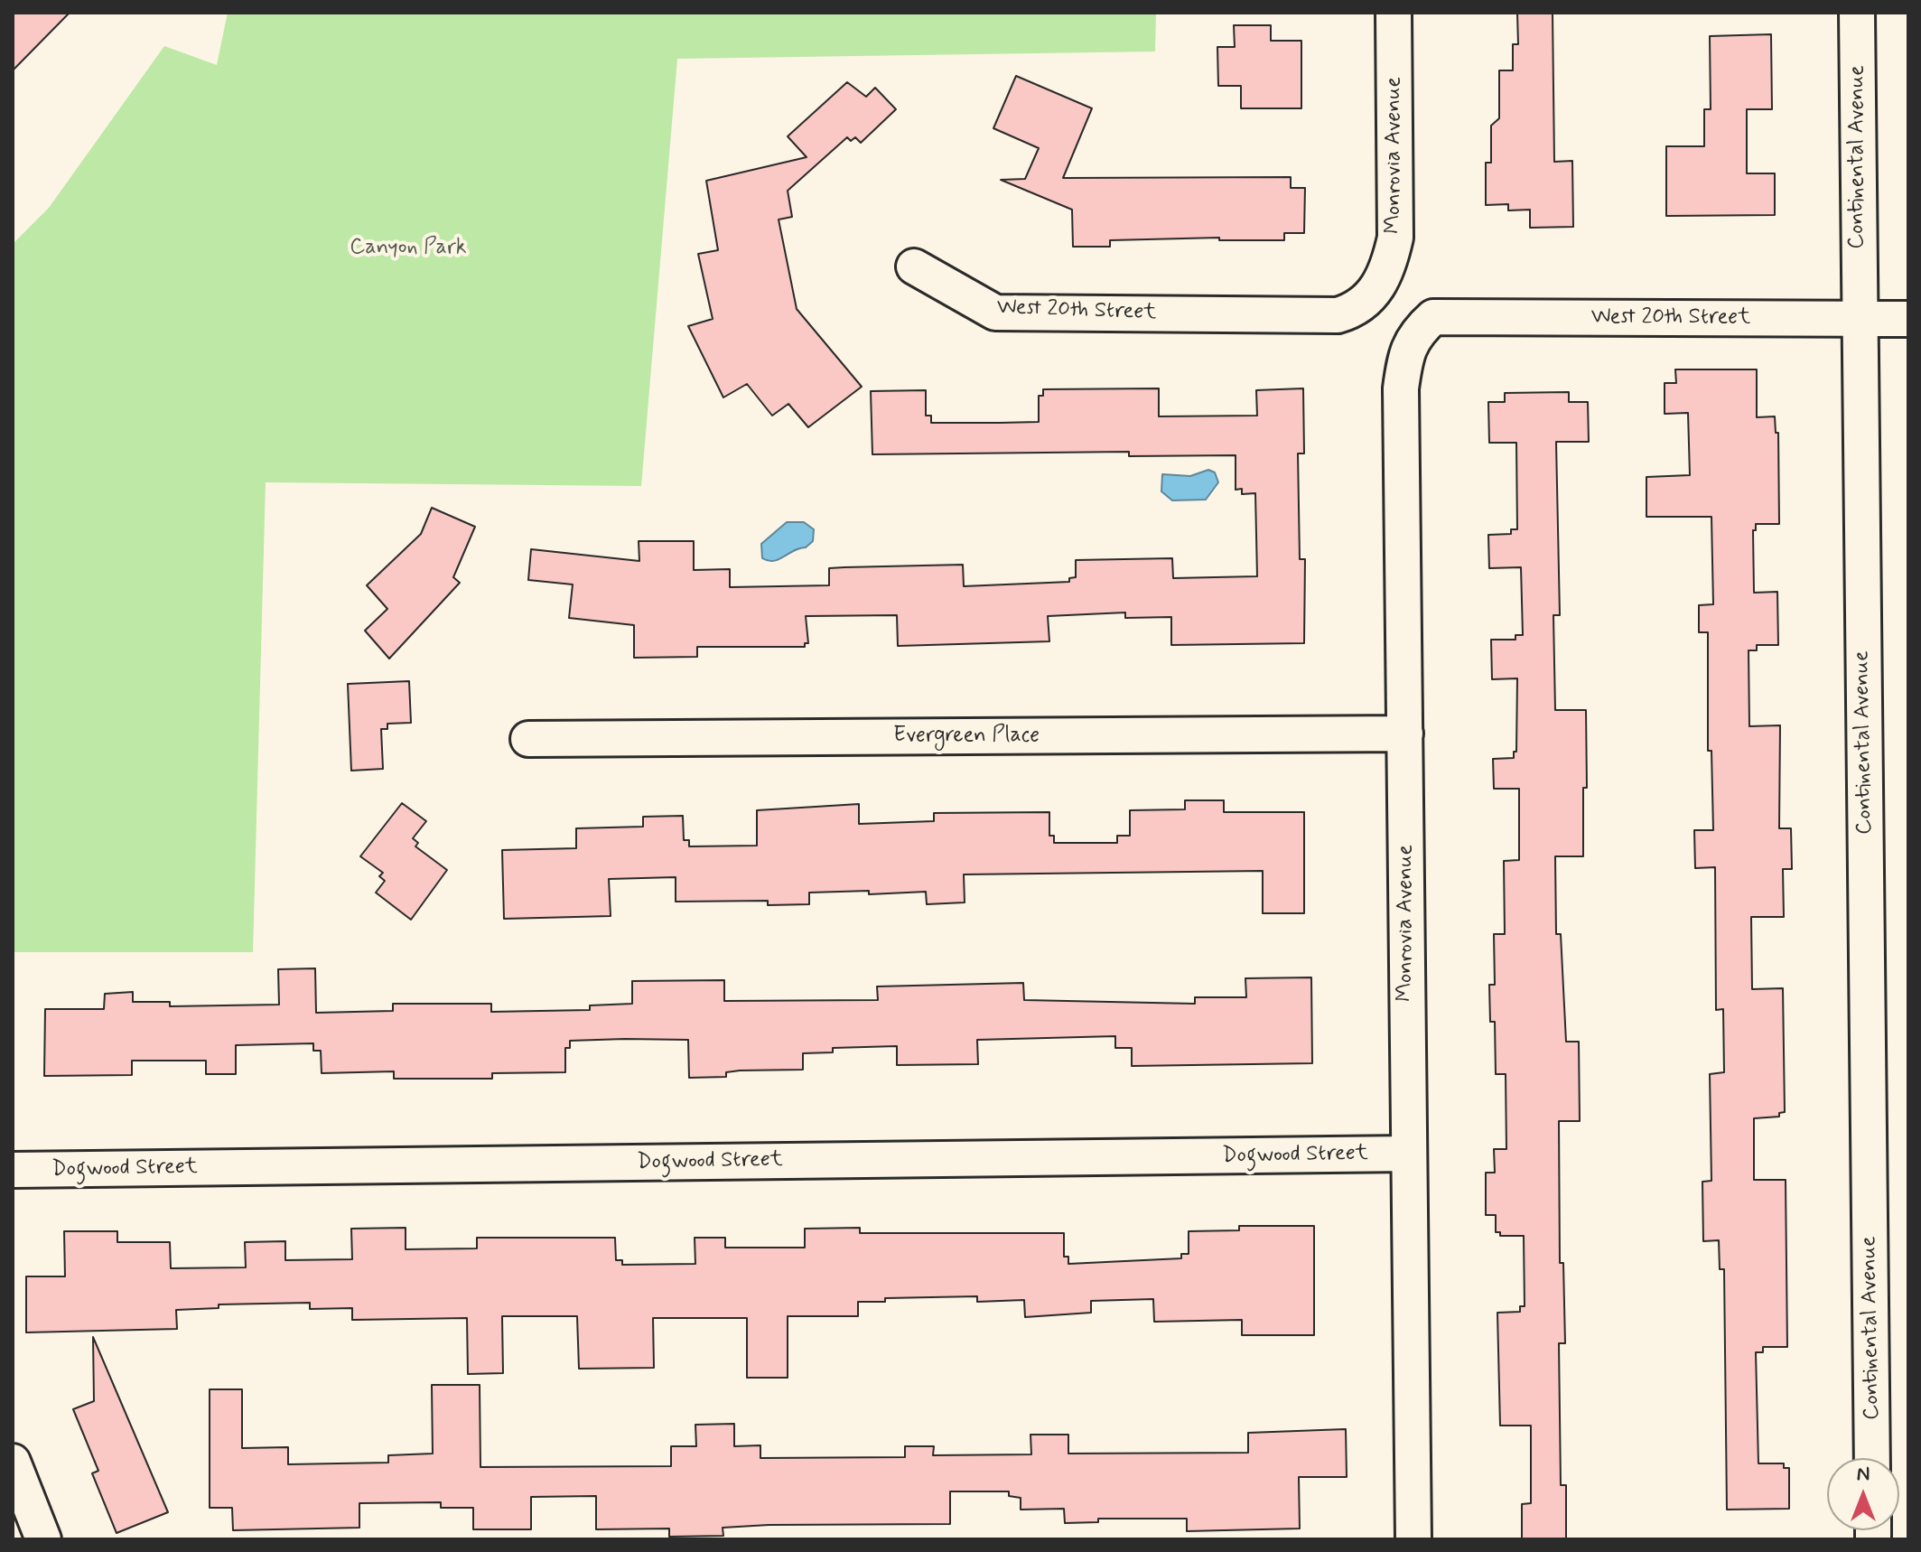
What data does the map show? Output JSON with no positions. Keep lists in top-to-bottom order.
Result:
{
  "streets": {
    "street": [
      "Monrovia Avenue",
      "Continental Avenue",
      "West 20th Street",
      "Evergreen Place",
      "Dogwood Street"
    ]
  },
  "crossings": [
    ["Monrovia Avenue", "West 20th Street"],
    ["Monrovia Avenue", "Evergreen Place"],
    ["Monrovia Avenue", "Dogwood Street"],
    ["Continental Avenue", "West 20th Street"]
  ],
  "parks": ["Canyon Park"],
  "north": "top"
}
